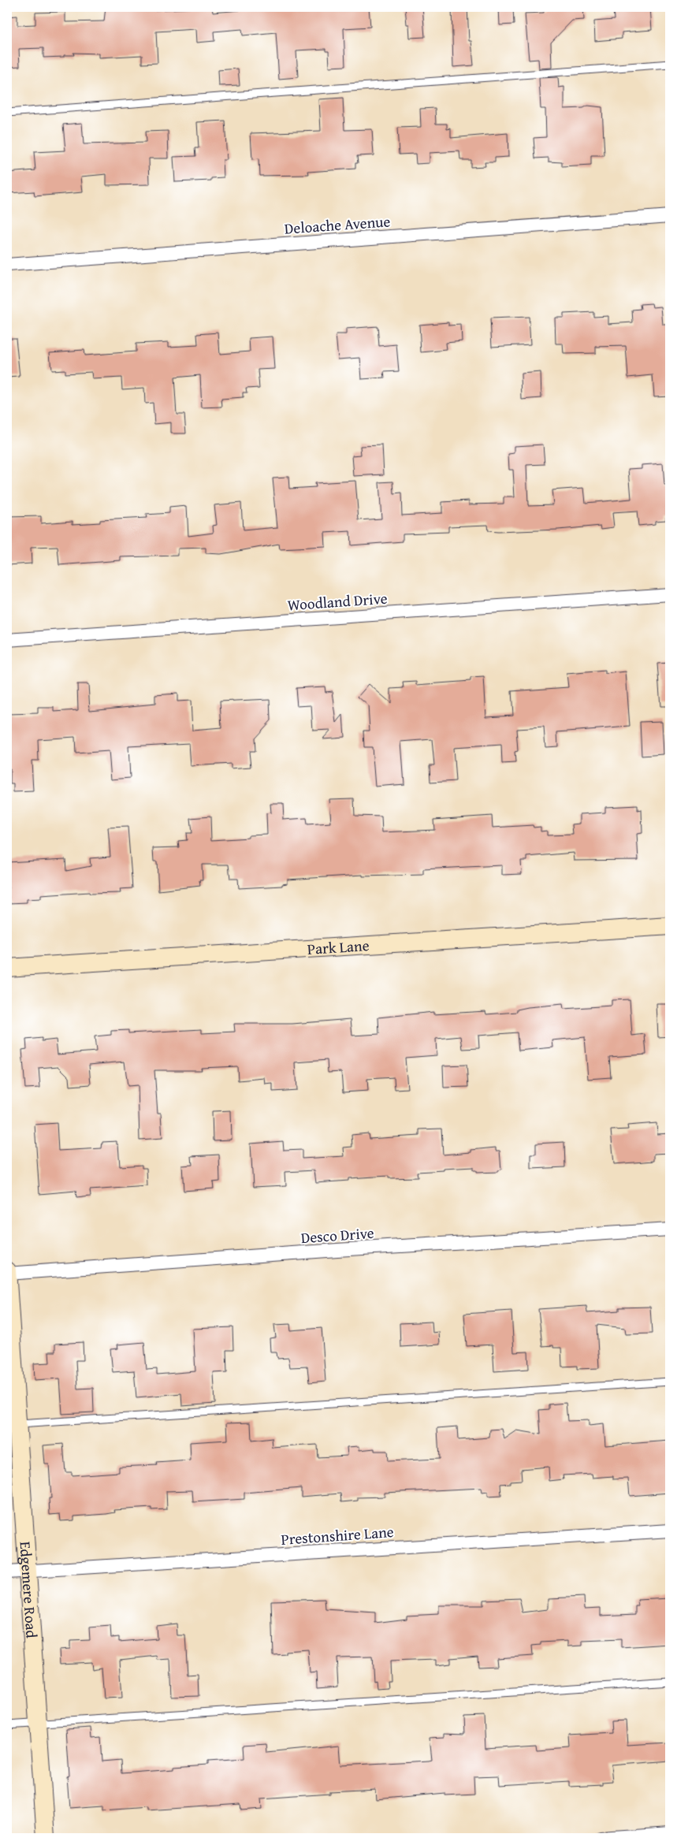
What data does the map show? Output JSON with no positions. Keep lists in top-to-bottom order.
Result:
{
  "streets": {
    "street": [
      "Deloache Avenue",
      "Woodland Drive",
      "Park Lane",
      "Desco Drive",
      "Prestonshire Lane",
      "Edgemere Road"
    ]
  },
  "crossings": [
    ["Desco Drive", "Edgemere Road"],
    ["Prestonshire Lane", "Edgemere Road"]
  ]
}
